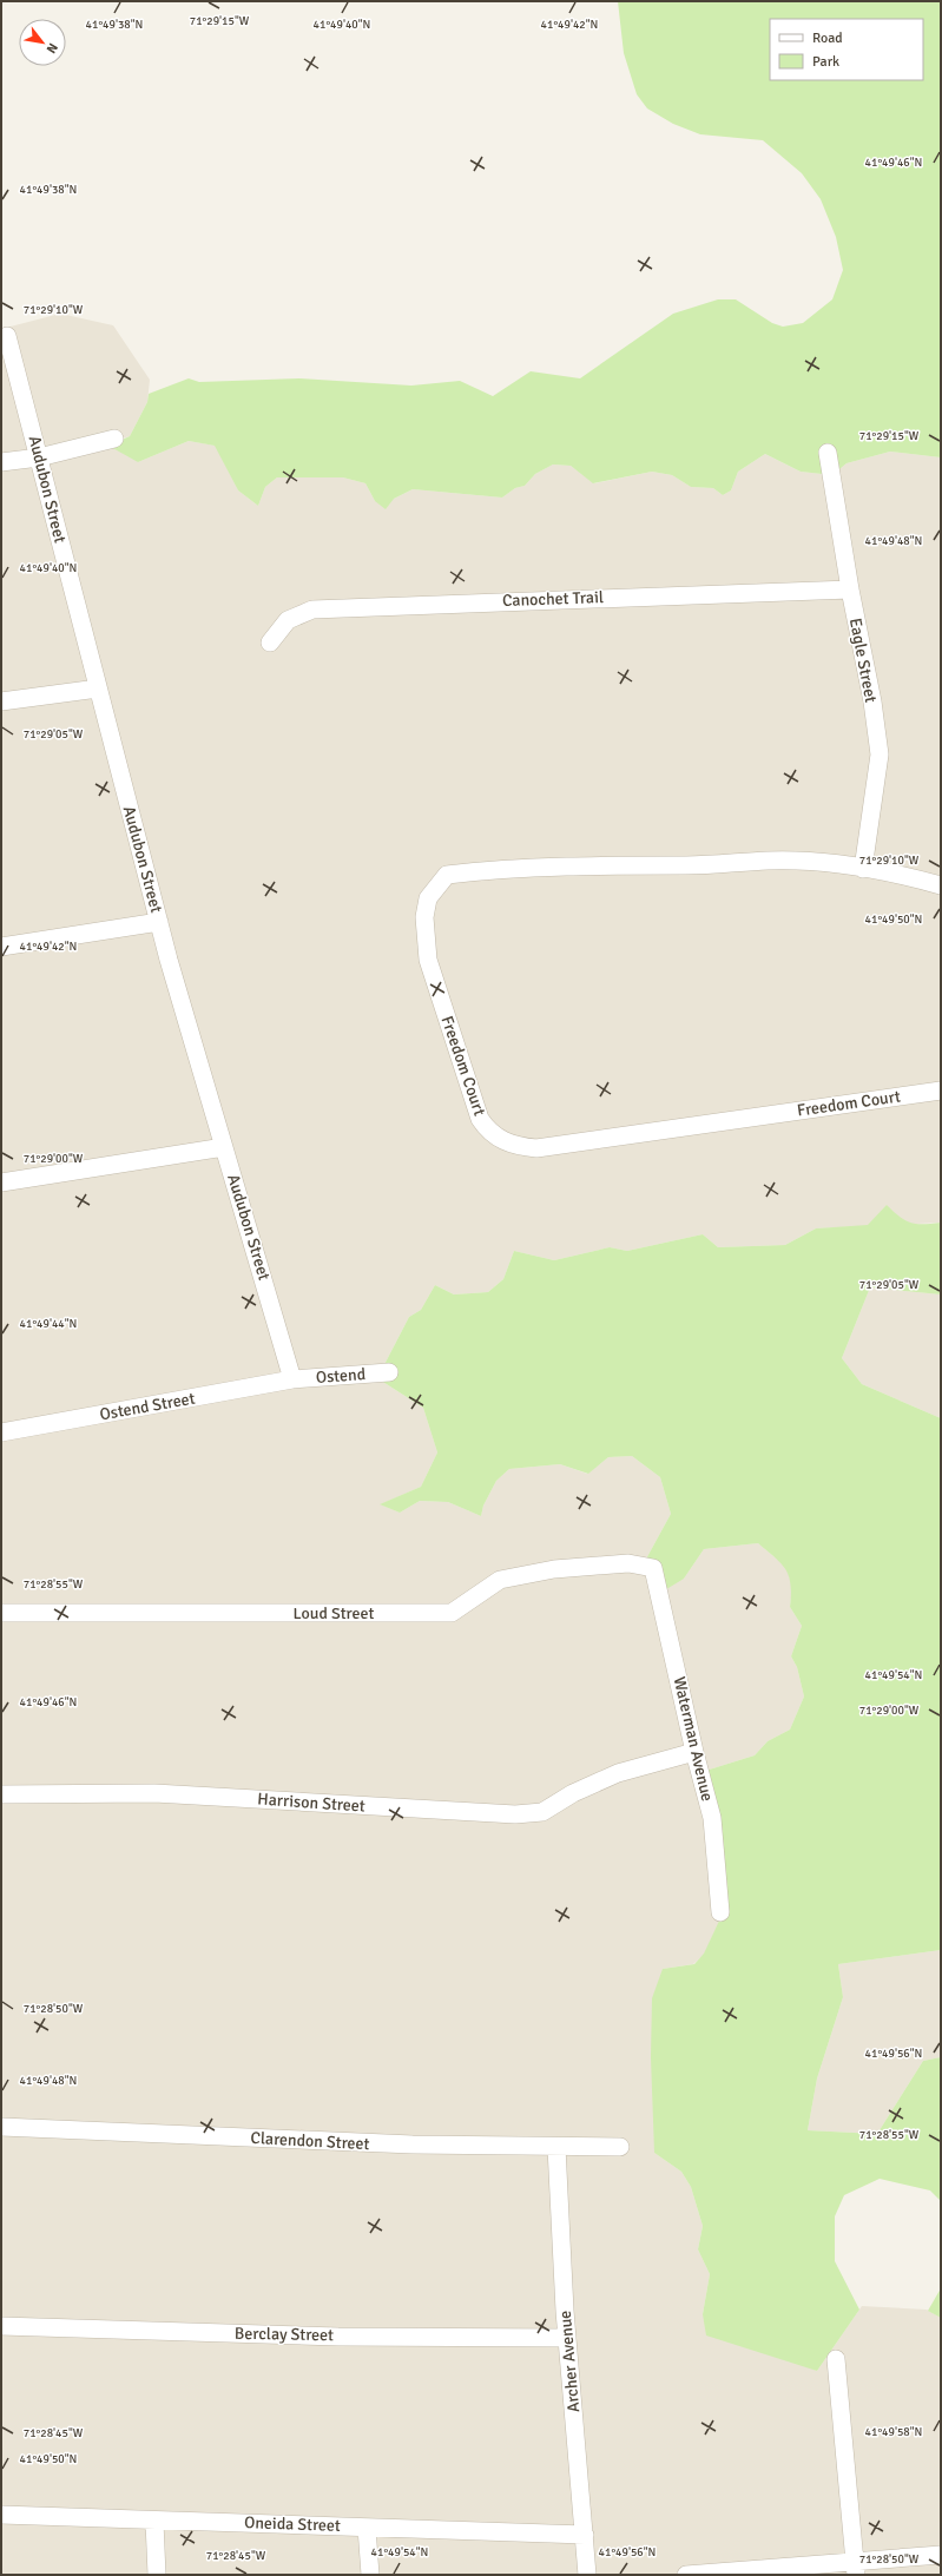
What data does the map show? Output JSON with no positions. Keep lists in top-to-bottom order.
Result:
{
  "streets": {
    "street": [
      "Audubon Street",
      "Canochet Trail",
      "Eagle Street",
      "Freedom Court",
      "Ostend",
      "Ostend Street",
      "Loud Street",
      "Waterman Avenue",
      "Harrison Street",
      "Clarendon Street",
      "Berclay Street",
      "Archer Avenue",
      "Oneida Street"
    ]
  },
  "crossings": [
    ["Audubon Street", "Ostend"],
    ["Audubon Street", "Ostend Street"],
    ["Canochet Trail", "Eagle Street"],
    ["Eagle Street", "Freedom Court"],
    ["Ostend", "Ostend Street"],
    ["Loud Street", "Waterman Avenue"],
    ["Waterman Avenue", "Harrison Street"],
    ["Clarendon Street", "Archer Avenue"],
    ["Berclay Street", "Archer Avenue"],
    ["Archer Avenue", "Oneida Street"]
  ],
  "legend": ["Road", "Park"],
  "north": "bottom right",
  "coordinates": [
    "71°29'15\"W",
    "41°49'38\"N",
    "41°49'40\"N",
    "41°49'42\"N",
    "41°49'46\"N",
    "71°29'10\"W",
    "41°49'48\"N",
    "71°29'05\"W",
    "41°49'50\"N",
    "71°29'00\"W",
    "41°49'44\"N",
    "71°28'55\"W",
    "41°49'54\"N",
    "71°28'50\"W",
    "41°49'56\"N",
    "41°49'58\"N",
    "71°28'45\"W"
  ]
}
